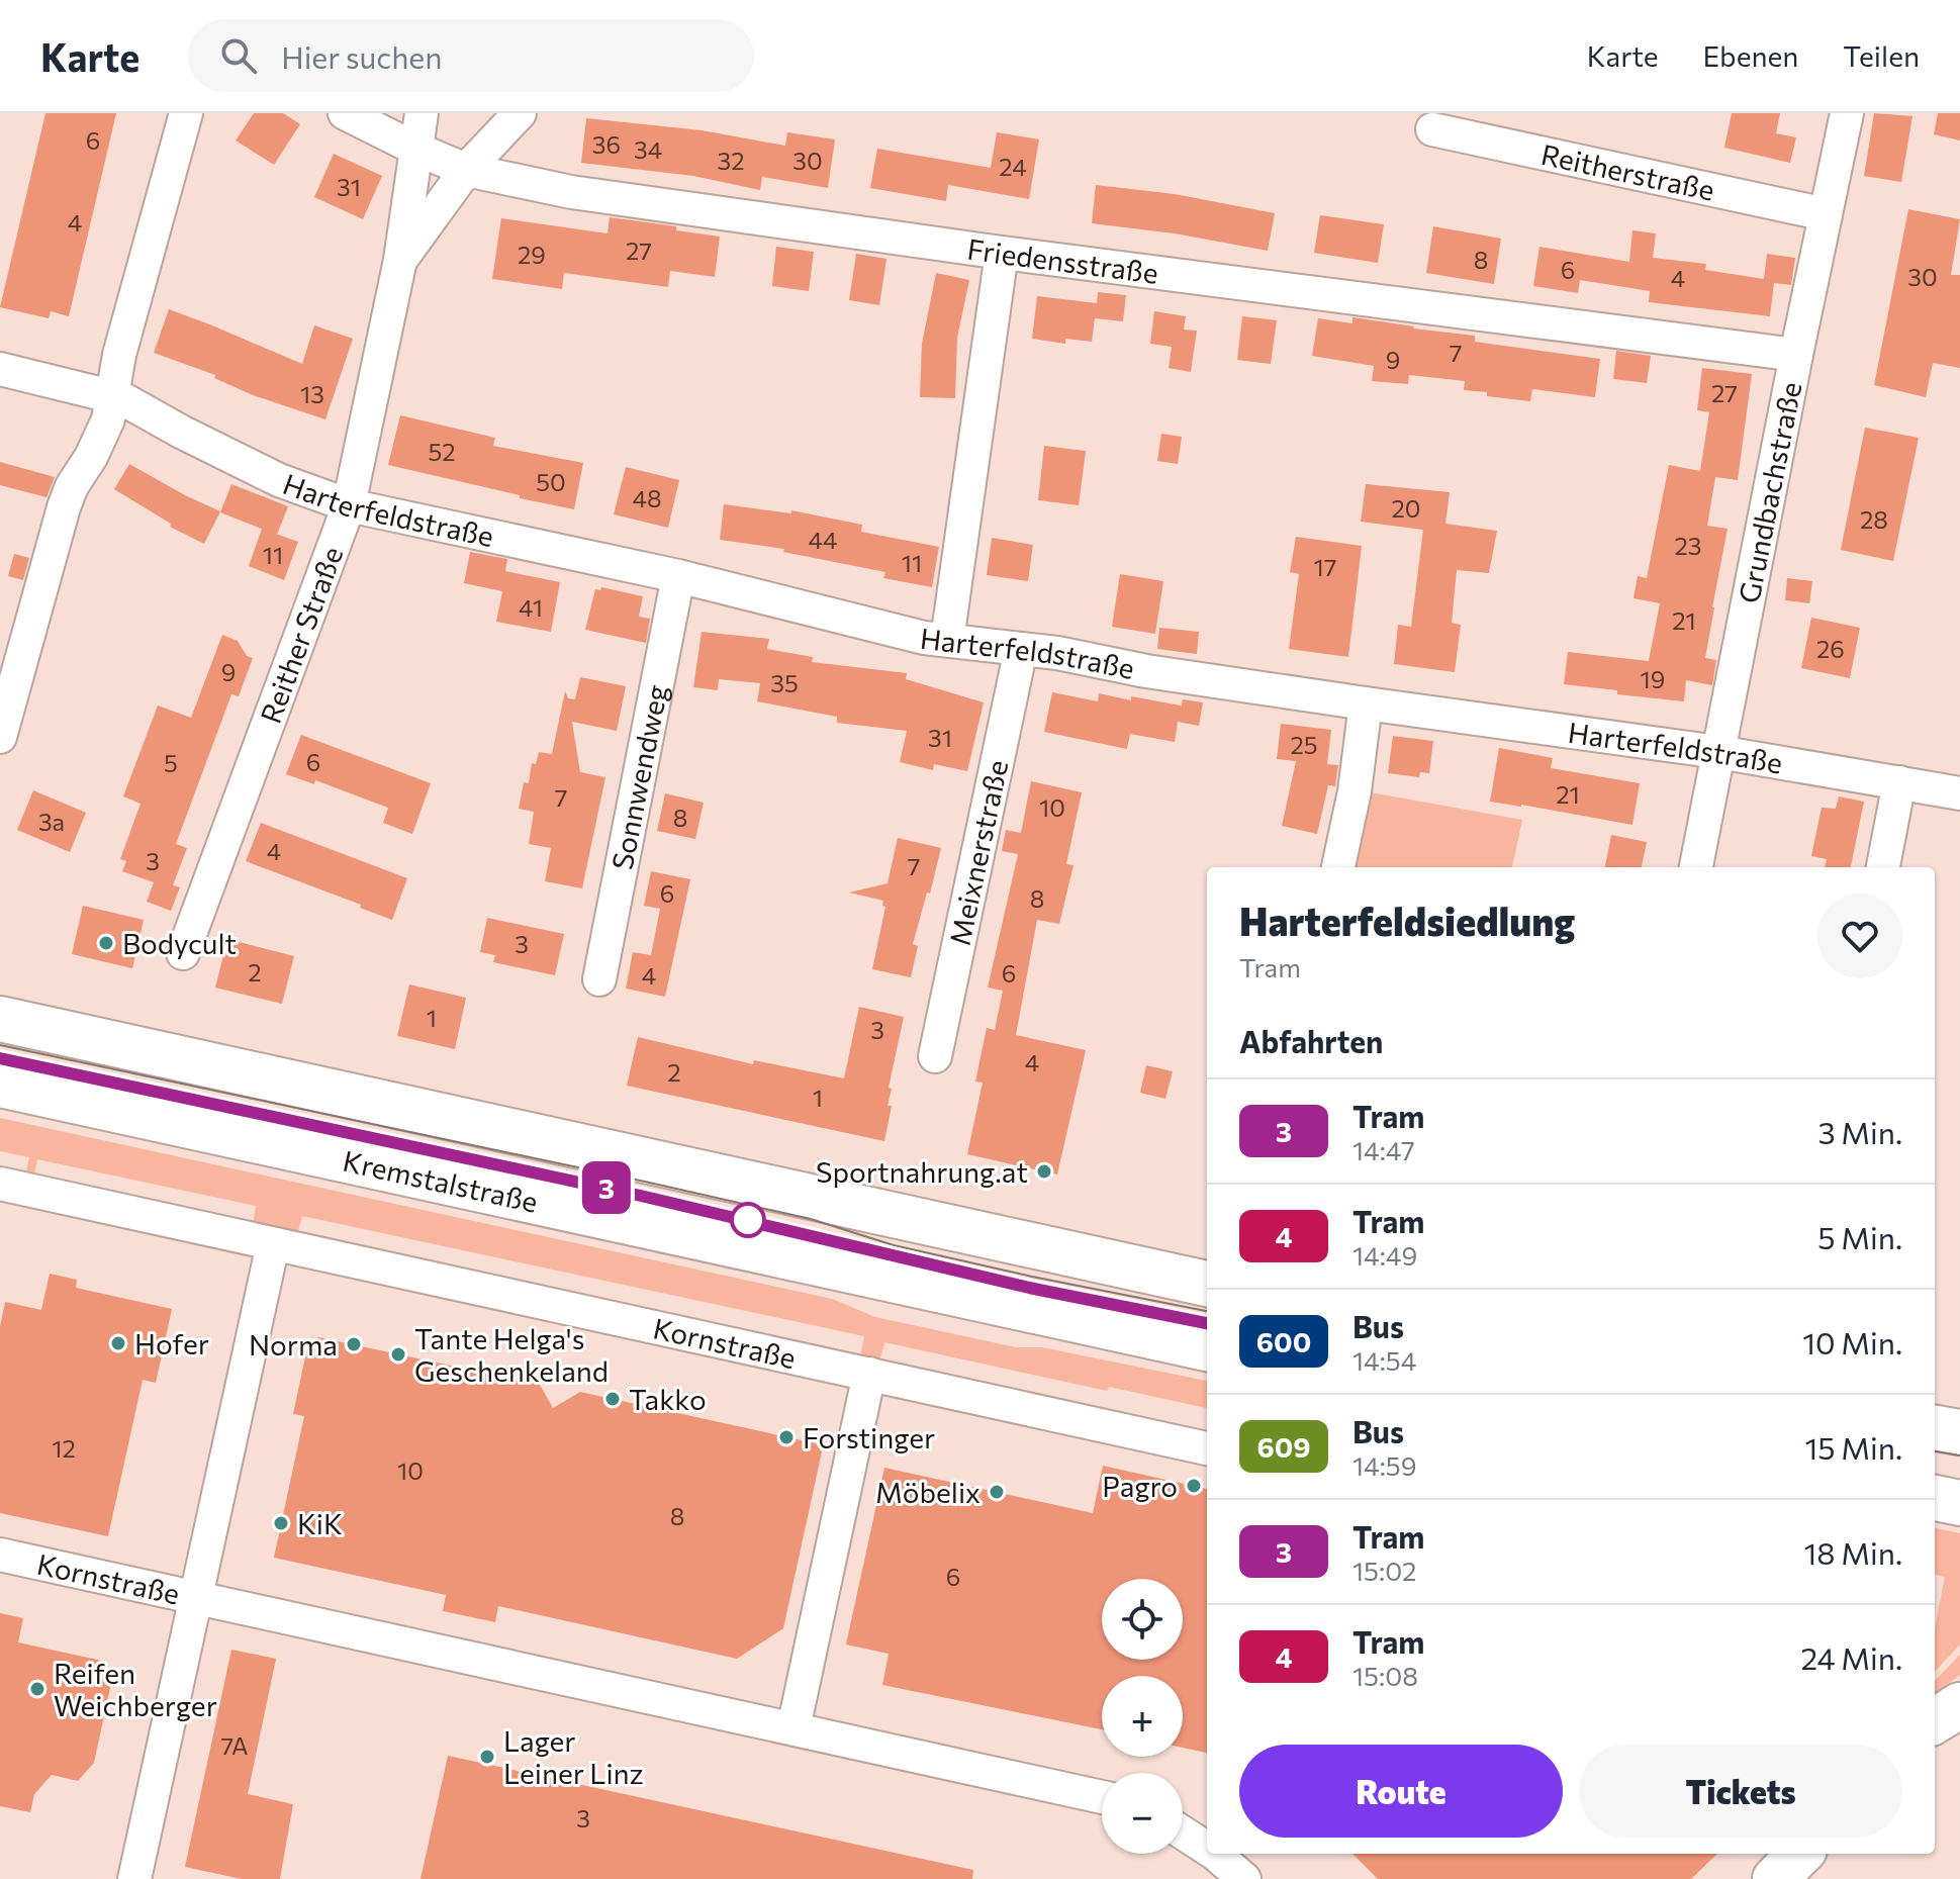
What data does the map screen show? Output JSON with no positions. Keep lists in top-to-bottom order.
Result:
{
  "streets": {
    "main road": ["Kremstalstraße"],
    "street": [
      "Reitherstraße",
      "Friedensstraße",
      "Grundbachstraße",
      "Harterfeldstraße",
      "Reither Straße",
      "Sonnwendweg",
      "Meixnerstraße",
      "Kornstraße"
    ]
  },
  "crossings": [
    ["Reitherstraße", "Grundbachstraße"],
    ["Friedensstraße", "Grundbachstraße"],
    ["Friedensstraße", "Reither Straße"],
    ["Grundbachstraße", "Harterfeldstraße"],
    ["Harterfeldstraße", "Reither Straße"],
    ["Harterfeldstraße", "Sonnwendweg"],
    ["Harterfeldstraße", "Meixnerstraße"]
  ],
  "places": [
    "Bodycult",
    "Sportnahrung.at",
    "Hofer",
    "Norma",
    "Tante Helga's Geschenkeland",
    "Takko",
    "Forstinger",
    "Pagro",
    "Möbelix",
    "KiK",
    "Reifen Weichberger",
    "Lager Leiner Linz"
  ],
  "lines": ["tram line 3"],
  "house_numbers": [
    "6",
    "36",
    "34",
    "32",
    "30",
    "24",
    "31",
    "4",
    "27",
    "29",
    "8",
    "6",
    "30",
    "4",
    "7",
    "9",
    "27",
    "13",
    "52",
    "50",
    "48",
    "20",
    "28",
    "44",
    "23",
    "11",
    "11",
    "17",
    "41",
    "21",
    "26",
    "9",
    "19",
    "35",
    "31",
    "25",
    "6",
    "5",
    "21",
    "7",
    "10",
    "8",
    "3a",
    "4",
    "3",
    "7",
    "6",
    "8",
    "3",
    "2",
    "6",
    "4",
    "1",
    "3",
    "4",
    "2",
    "1",
    "12",
    "10",
    "8",
    "6",
    "7A",
    "3"
  ],
  "page": {
    "header": "Karte",
    "search": "Hier suchen",
    "nav": ["Karte", "Ebenen", "Teilen"],
    "on_map": "3",
    "heading": [
      ["Harterfeldsiedlung", "Tram"],
      "Abfahrten"
    ],
    "list": [
      {
        "mark": "3",
        "name": "Tram",
        "note": "14:47",
        "value": "3 Min."
      },
      {
        "mark": "4",
        "name": "Tram",
        "note": "14:49",
        "value": "5 Min."
      },
      {
        "mark": "600",
        "name": "Bus",
        "note": "14:54",
        "value": "10 Min."
      },
      {
        "mark": "609",
        "name": "Bus",
        "note": "14:59",
        "value": "15 Min."
      },
      {
        "mark": "3",
        "name": "Tram",
        "note": "15:02",
        "value": "18 Min."
      },
      {
        "mark": "4",
        "name": "Tram",
        "note": "15:08",
        "value": "24 Min."
      }
    ],
    "map_buttons": ["+", "−"],
    "buttons": ["Route", "Tickets"]
  }
}
